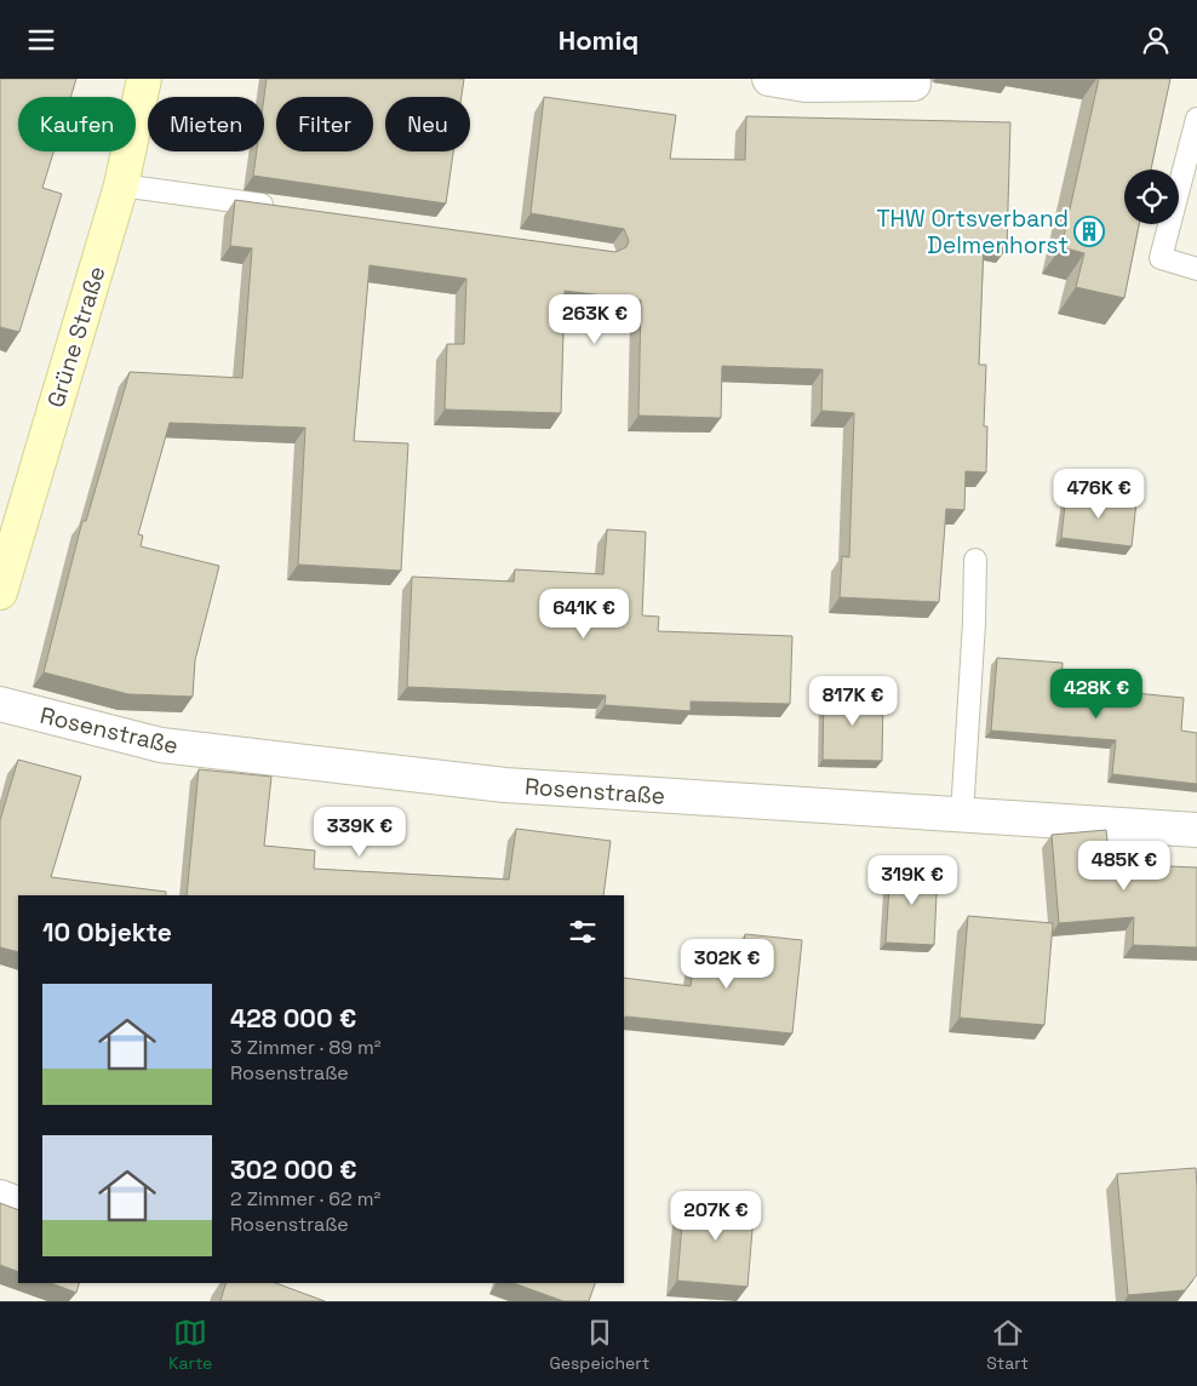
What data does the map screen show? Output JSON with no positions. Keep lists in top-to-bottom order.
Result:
{
  "streets": {
    "main road": ["Grüne Straße"],
    "street": ["Rosenstraße"]
  },
  "places": {
    "building": ["THW Ortsverband Delmenhorst"]
  },
  "page": {
    "header": "Homiq",
    "chip": [
      "Kaufen",
      "Mieten",
      "Filter",
      "Neu"
    ],
    "price": [
      "263K €",
      "476K €",
      "641K €",
      "428K €",
      "817K €",
      "339K €",
      "485K €",
      "319K €",
      "302K €",
      "207K €"
    ],
    "heading": "10 Objekte",
    "list": [
      {
        "name": "428 000 €",
        "note": "3 Zimmer · 89 m² · Rosenstraße"
      },
      {
        "name": "302 000 €",
        "note": "2 Zimmer · 62 m² · Rosenstraße"
      }
    ],
    "tabs": ["Karte", "Gespeichert", "Start"]
  }
}
